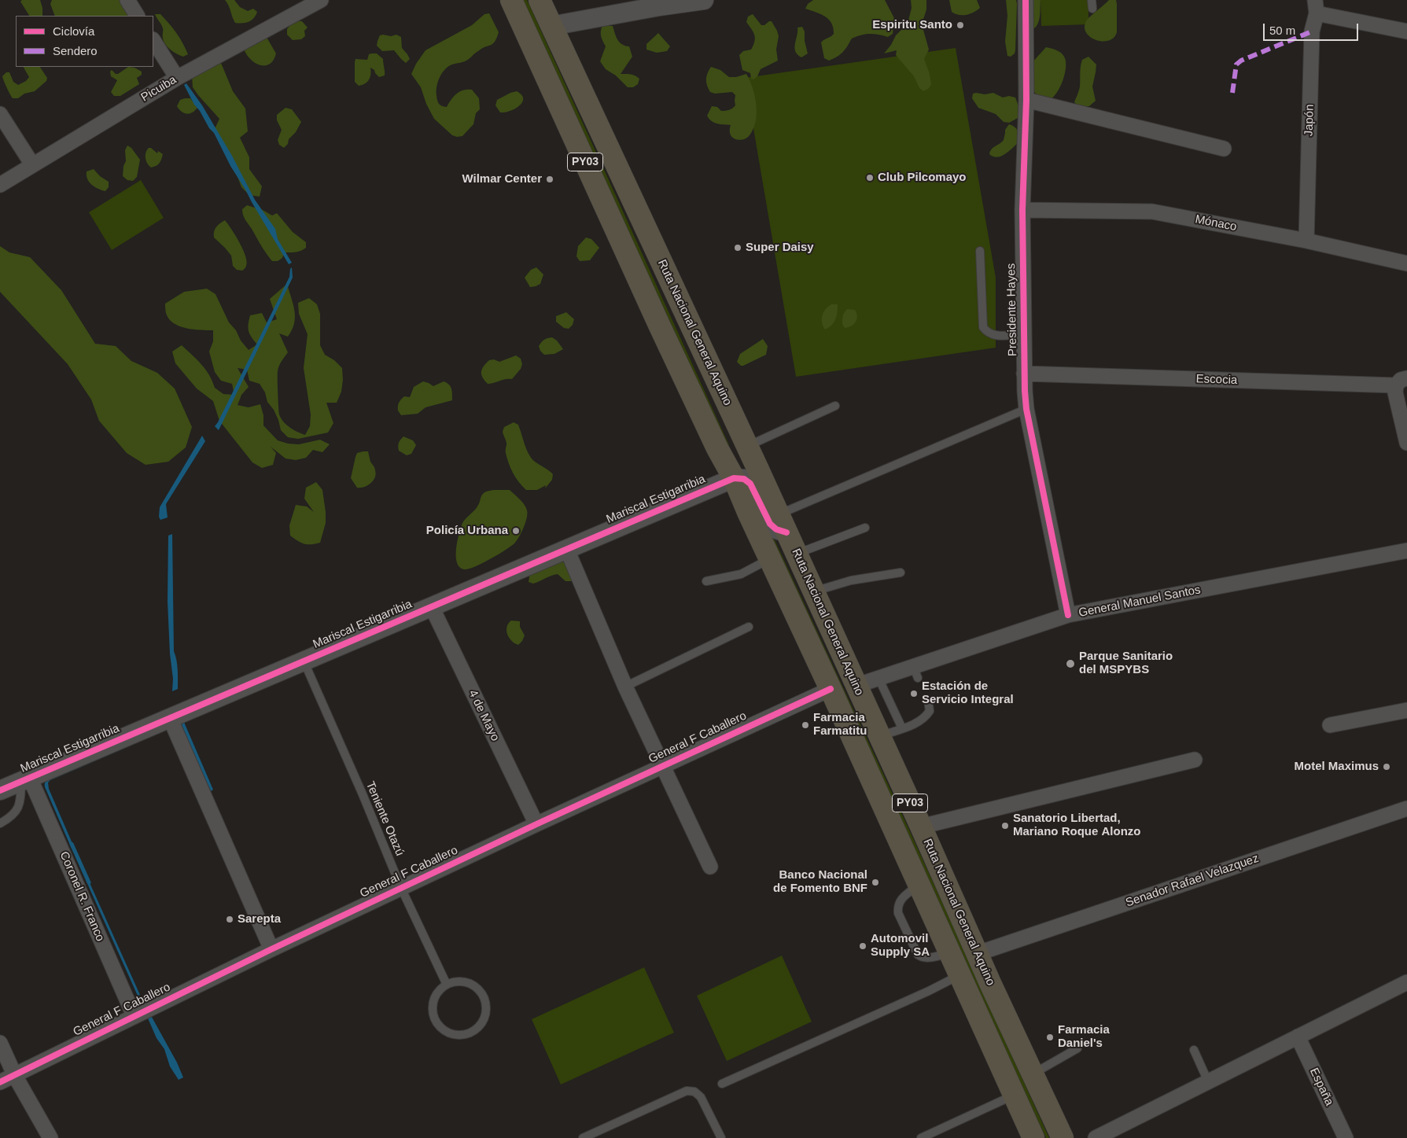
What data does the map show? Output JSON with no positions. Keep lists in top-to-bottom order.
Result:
{
  "streets": {
    "highway": ["PY03", "Ruta Nacional General Aquino"],
    "street": [
      "Picuiba",
      "Japón",
      "Mónaco",
      "Presidente Hayes",
      "Escocia",
      "Mariscal Estigarribia",
      "General Manuel Santos",
      "4 de Mayo",
      "General F Caballero",
      "Senador Rafael Velazquez",
      "Coronel R. Franco",
      "España"
    ],
    "lane": ["Teniente Otazú"]
  },
  "crossings": [
    ["Japón", "Mónaco"],
    ["Mónaco", "Presidente Hayes"],
    ["Presidente Hayes", "Escocia"],
    ["Presidente Hayes", "General Manuel Santos"],
    ["Ruta Nacional General Aquino", "Mariscal Estigarribia"],
    ["Ruta Nacional General Aquino", "General Manuel Santos"],
    ["Ruta Nacional General Aquino", "General F Caballero"],
    ["Ruta Nacional General Aquino", "Senador Rafael Velazquez"],
    ["Mariscal Estigarribia", "4 de Mayo"],
    ["Mariscal Estigarribia", "Teniente Otazú"],
    ["Mariscal Estigarribia", "Coronel R. Franco"],
    ["4 de Mayo", "General F Caballero"],
    ["General F Caballero", "Teniente Otazú"],
    ["General F Caballero", "Coronel R. Franco"]
  ],
  "places": [
    "Espiritu Santo",
    "Club Pilcomayo",
    "Wilmar Center",
    "Super Daisy",
    "Policía Urbana",
    "Parque Sanitario del MSPYBS",
    "Estación de Servicio Integral",
    "Farmacia Farmatitu",
    "Motel Maximus",
    "Sanatorio Libertad, Mariano Roque Alonzo",
    "Banco Nacional de Fomento BNF",
    "Sarepta",
    "Automovil Supply SA",
    "Farmacia Daniel's"
  ],
  "legend": ["Ciclovía", "Sendero"],
  "scale_bar": "50 m"
}
